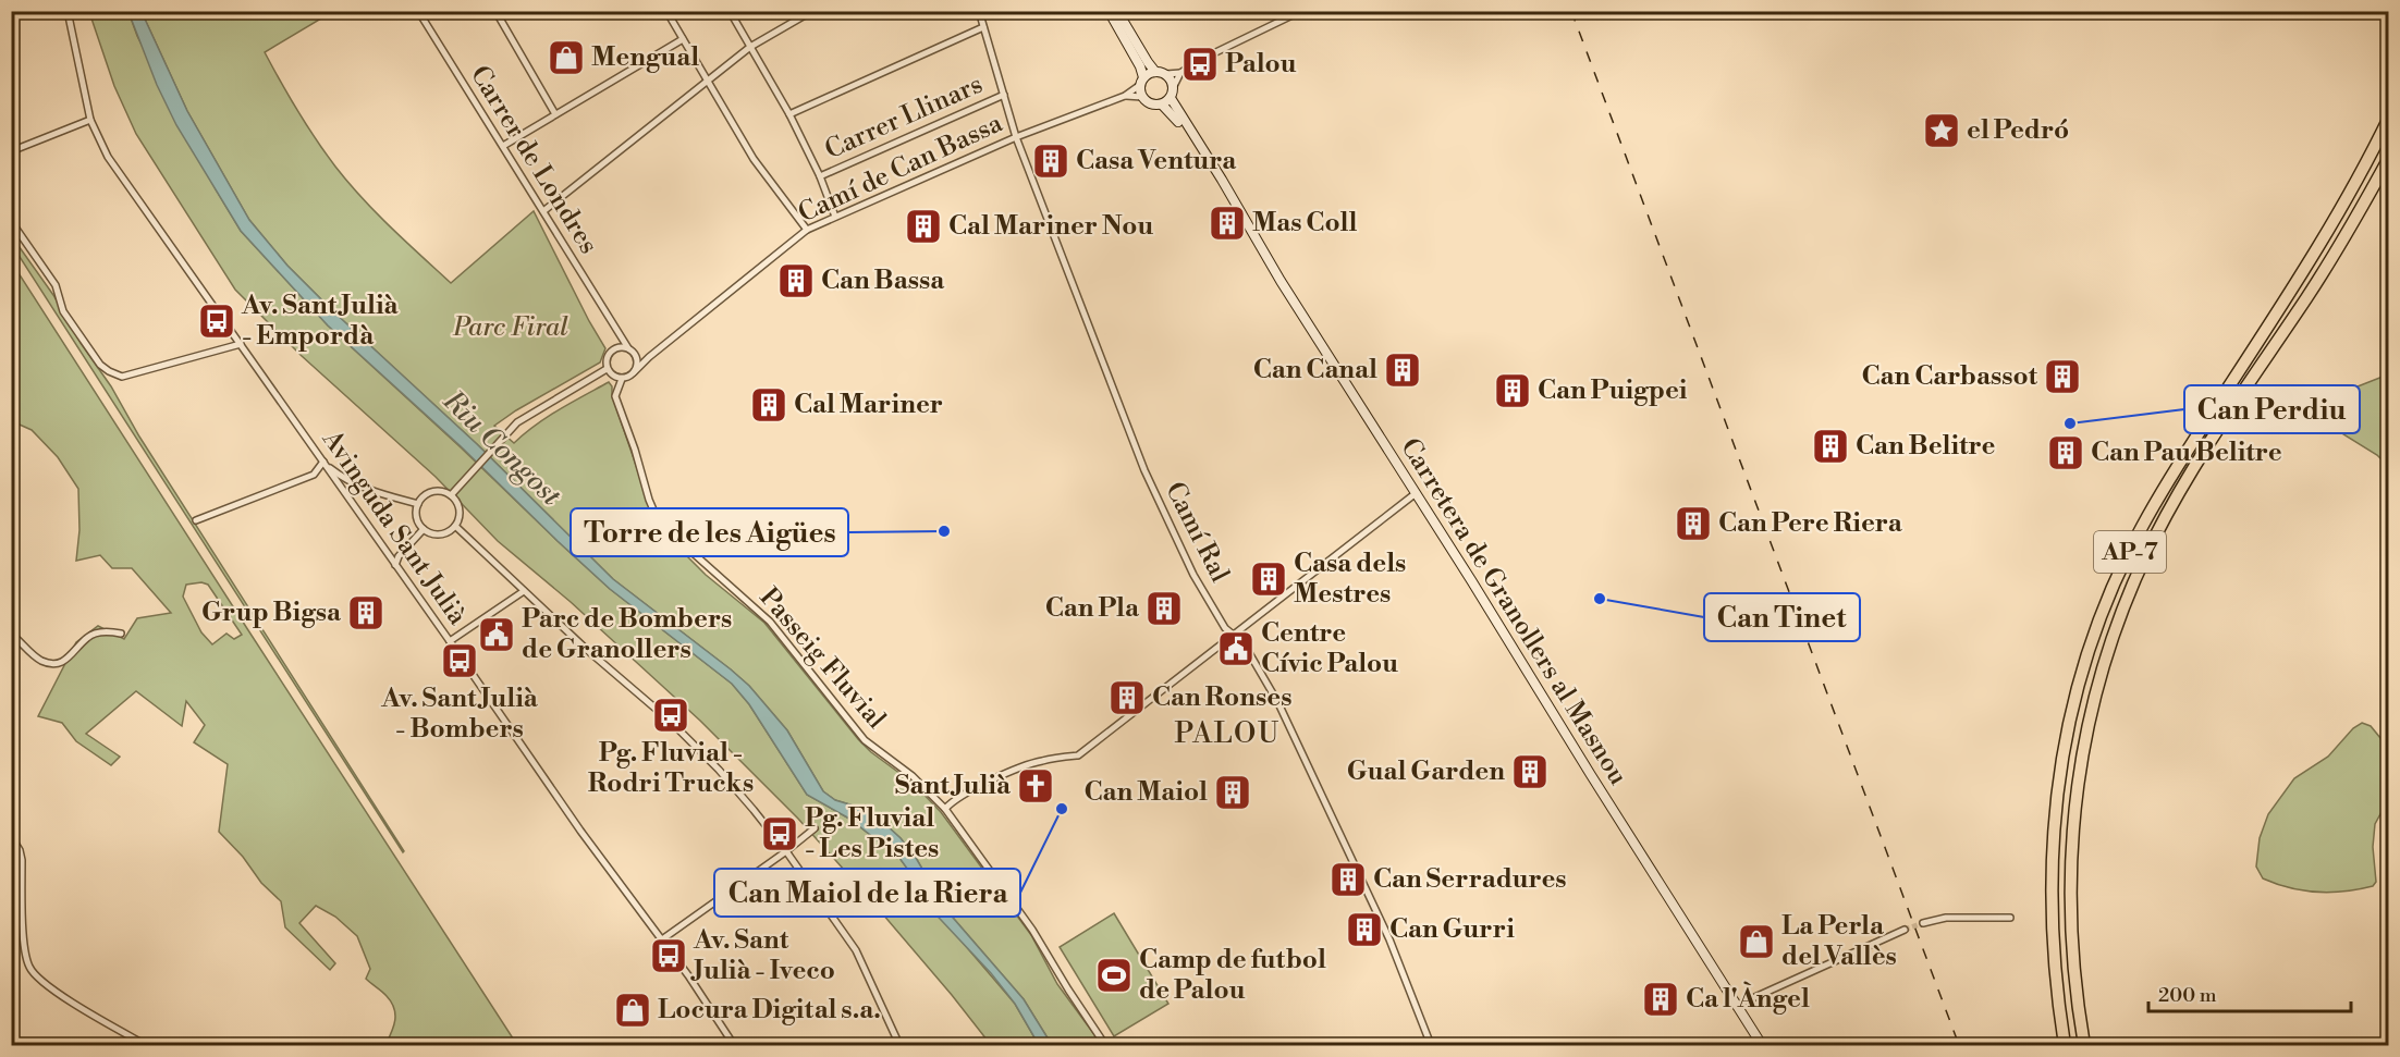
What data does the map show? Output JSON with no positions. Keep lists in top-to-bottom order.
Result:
{
  "streets": {
    "highway": ["AP-7"],
    "main road": ["Carretera de Granollers al Masnou"],
    "street": [
      "Carrer Llinars",
      "Carrer de Londres",
      "Camí de Can Bassa",
      "Avinguda Sant Julià",
      "Camí Ral",
      "Passeig Fluvial"
    ]
  },
  "crossings": [
    ["Carrer Llinars", "Camí Ral"],
    ["Carrer de Londres", "Camí de Can Bassa"],
    ["Carrer de Londres", "Passeig Fluvial"],
    ["Camí de Can Bassa", "Camí Ral"],
    ["Camí de Can Bassa", "Carretera de Granollers al Masnou"],
    ["Camí de Can Bassa", "Passeig Fluvial"]
  ],
  "districts": ["PALOU"],
  "water": ["Riu Congost"],
  "parks": ["Parc Firal"],
  "places": {
    "shop": ["Mengual", "La Perla del Vallès", "Locura Digital s.a."],
    "bus stop": [
      "Palou",
      "Av. Sant Julià - Empordà",
      "Av. Sant Julià - Bombers",
      "Pg. Fluvial - Rodri Trucks",
      "Pg. Fluvial - Les Pistes",
      "Av. Sant Julià - Iveco"
    ],
    "place": ["el Pedró"],
    "building": [
      "Casa Ventura",
      "Mas Coll",
      "Cal Mariner Nou",
      "Can Bassa",
      "Can Canal",
      "Can Carbassot",
      "Can Puigpei",
      "Cal Mariner",
      "Can Belitre",
      "Can Pau Belitre",
      "Can Pere Riera",
      "Casa dels Mestres",
      "Can Pla",
      "Grup Bigsa",
      "Can Ronses",
      "Gual Garden",
      "Can Maiol",
      "Can Serradures",
      "Can Gurri",
      "Ca l'Àngel"
    ],
    "other": [
      "Can Perdiu",
      "Torre de les Aigües",
      "Can Tinet",
      "Can Maiol de la Riera"
    ],
    "public building": ["Parc de Bombers de Granollers", "Centre Cívic Palou"],
    "church": ["Sant Julià"],
    "sports": ["Camp de futbol de Palou"]
  },
  "scale_bar": "200 m"
}
